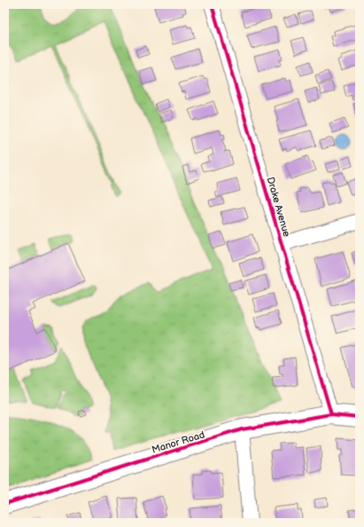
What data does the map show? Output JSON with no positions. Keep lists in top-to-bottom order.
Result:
{
  "streets": {
    "street": ["Drake Avenue", "Manor Road"]
  },
  "crossings": [
    ["Drake Avenue", "Manor Road"]
  ]
}
